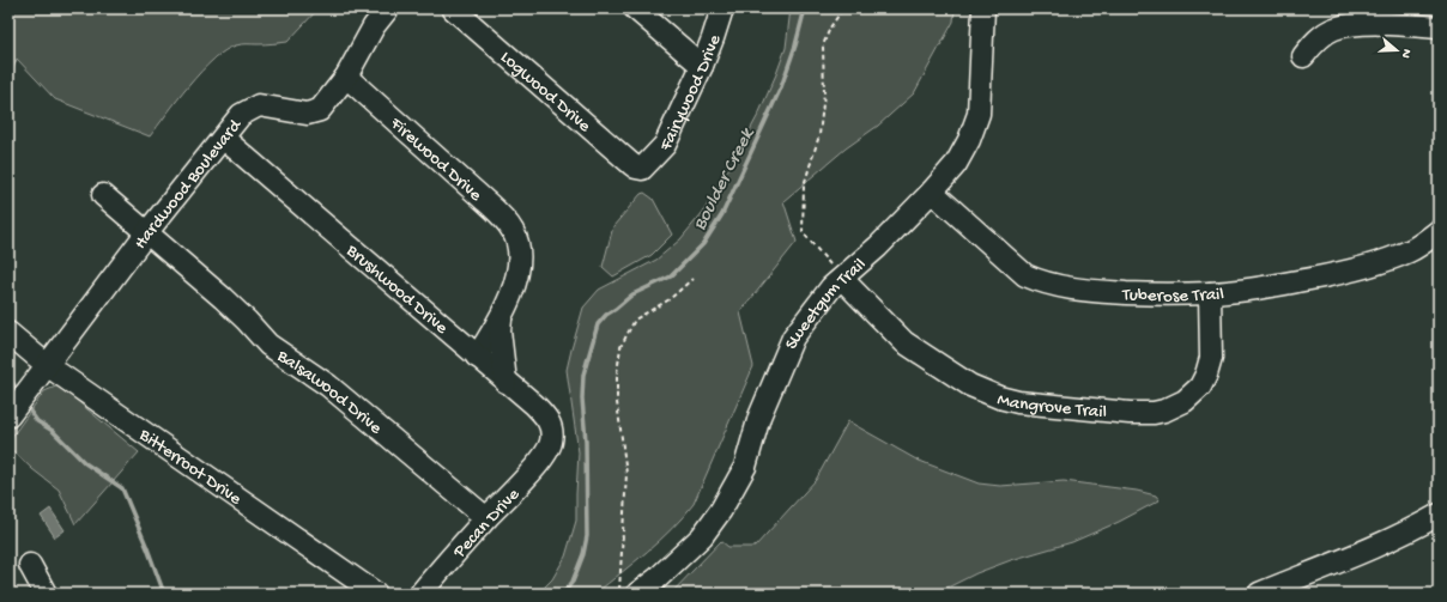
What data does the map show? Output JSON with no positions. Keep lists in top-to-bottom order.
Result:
{
  "streets": {
    "street": [
      "Logwood Drive",
      "Fairywood Drive",
      "Firewood Drive",
      "Hardwood Boulevard",
      "Brushwood Drive",
      "Tuberose Trail",
      "Sweetgum Trail",
      "Balsawood Drive",
      "Mangrove Trail",
      "Bitterroot Drive",
      "Pecan Drive"
    ]
  },
  "crossings": [
    ["Logwood Drive", "Fairywood Drive"],
    ["Firewood Drive", "Hardwood Boulevard"],
    ["Hardwood Boulevard", "Brushwood Drive"],
    ["Hardwood Boulevard", "Balsawood Drive"],
    ["Hardwood Boulevard", "Bitterroot Drive"],
    ["Brushwood Drive", "Pecan Drive"],
    ["Tuberose Trail", "Sweetgum Trail"],
    ["Tuberose Trail", "Mangrove Trail"],
    ["Sweetgum Trail", "Mangrove Trail"],
    ["Balsawood Drive", "Pecan Drive"]
  ],
  "water": ["Boulder Creek"],
  "north": "right"
}
